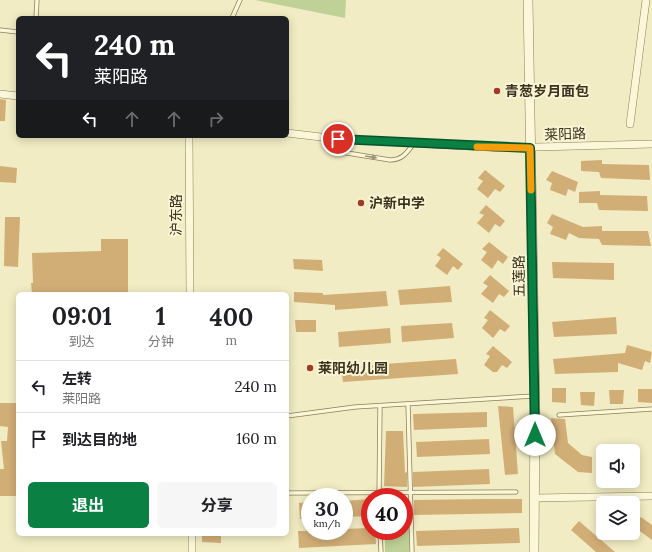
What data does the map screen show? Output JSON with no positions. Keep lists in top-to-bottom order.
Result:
{
  "streets": {
    "street": ["莱阳路", "沪东路", "五莲路"]
  },
  "crossings": [
    ["莱阳路", "五莲路"]
  ],
  "places": ["青葱岁月面包", "沪新中学", "莱阳幼儿园"],
  "page": {
    "turn": ["240 m", "莱阳路"],
    "eta": [
      "09:01",
      "到达",
      "1",
      "分钟",
      "400",
      "m"
    ],
    "list": [
      {
        "name": "左转",
        "note": "莱阳路",
        "value": "240 m"
      },
      {
        "name": "到达目的地",
        "value": "160 m"
      }
    ],
    "buttons": ["退出", "分享"],
    "speed": "30 km/h",
    "limit": "40"
  }
}
